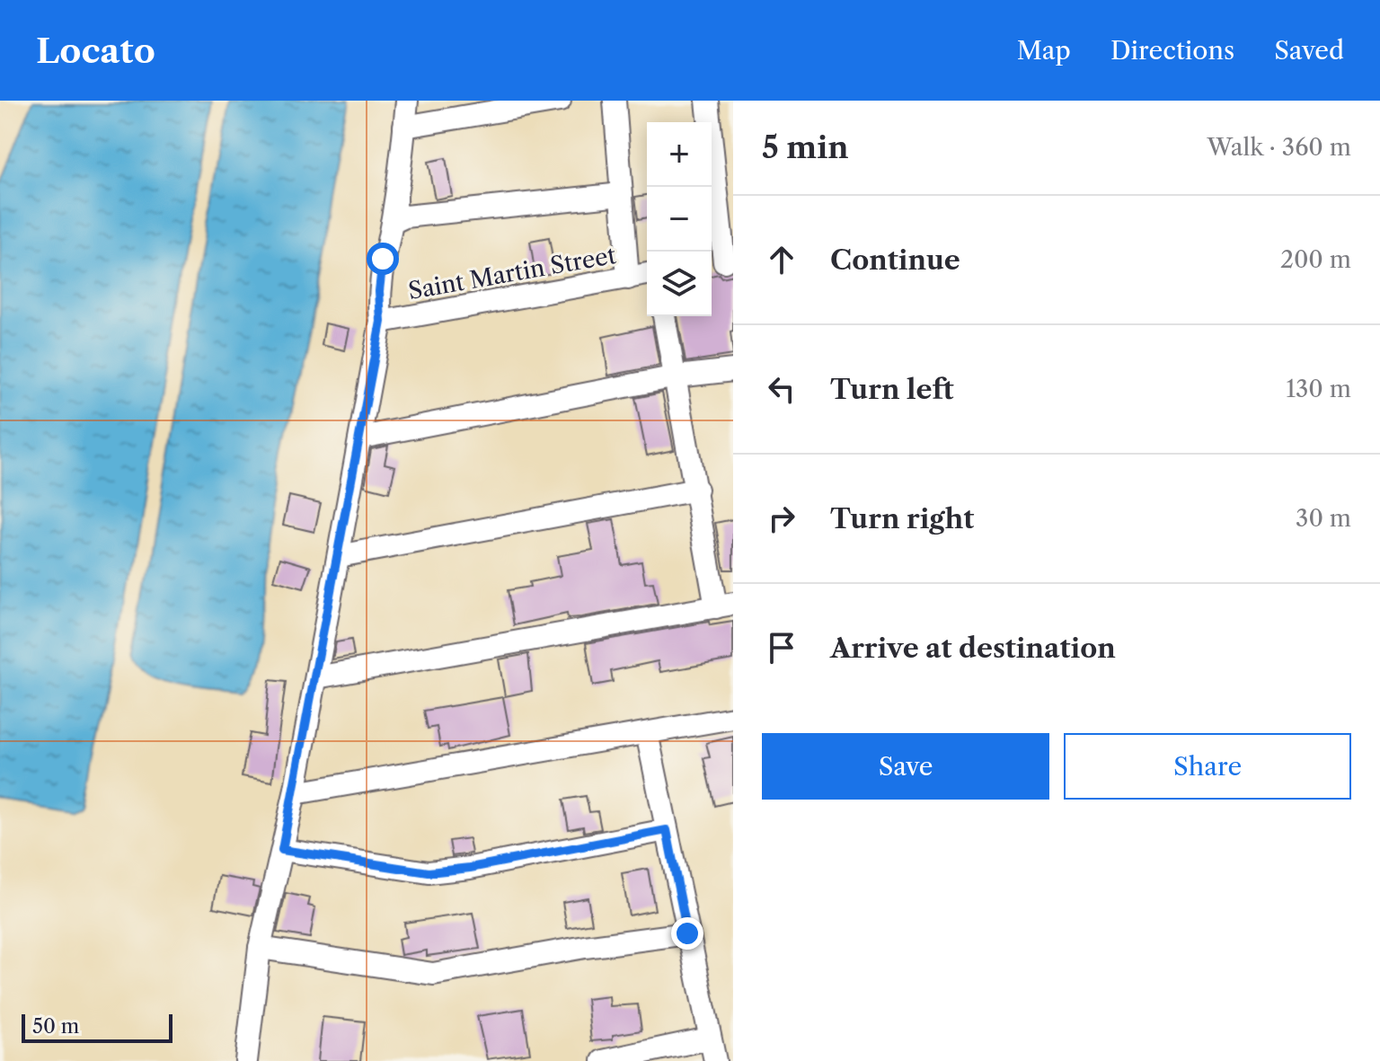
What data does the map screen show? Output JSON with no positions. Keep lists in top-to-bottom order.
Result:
{
  "streets": {
    "street": ["Saint Martin Street"]
  },
  "scale_bar": "50 m",
  "page": {
    "header": "Locato",
    "nav": ["Map", "Directions", "Saved"],
    "heading": ["5 min", "Walk · 360 m"],
    "map_buttons": ["+", "−"],
    "list": [
      ["Continue", "200 m"],
      ["Turn left", "130 m"],
      ["Turn right", "30 m"],
      "Arrive at destination"
    ],
    "buttons": ["Save", "Share"],
    "scale": "50 m"
  }
}
